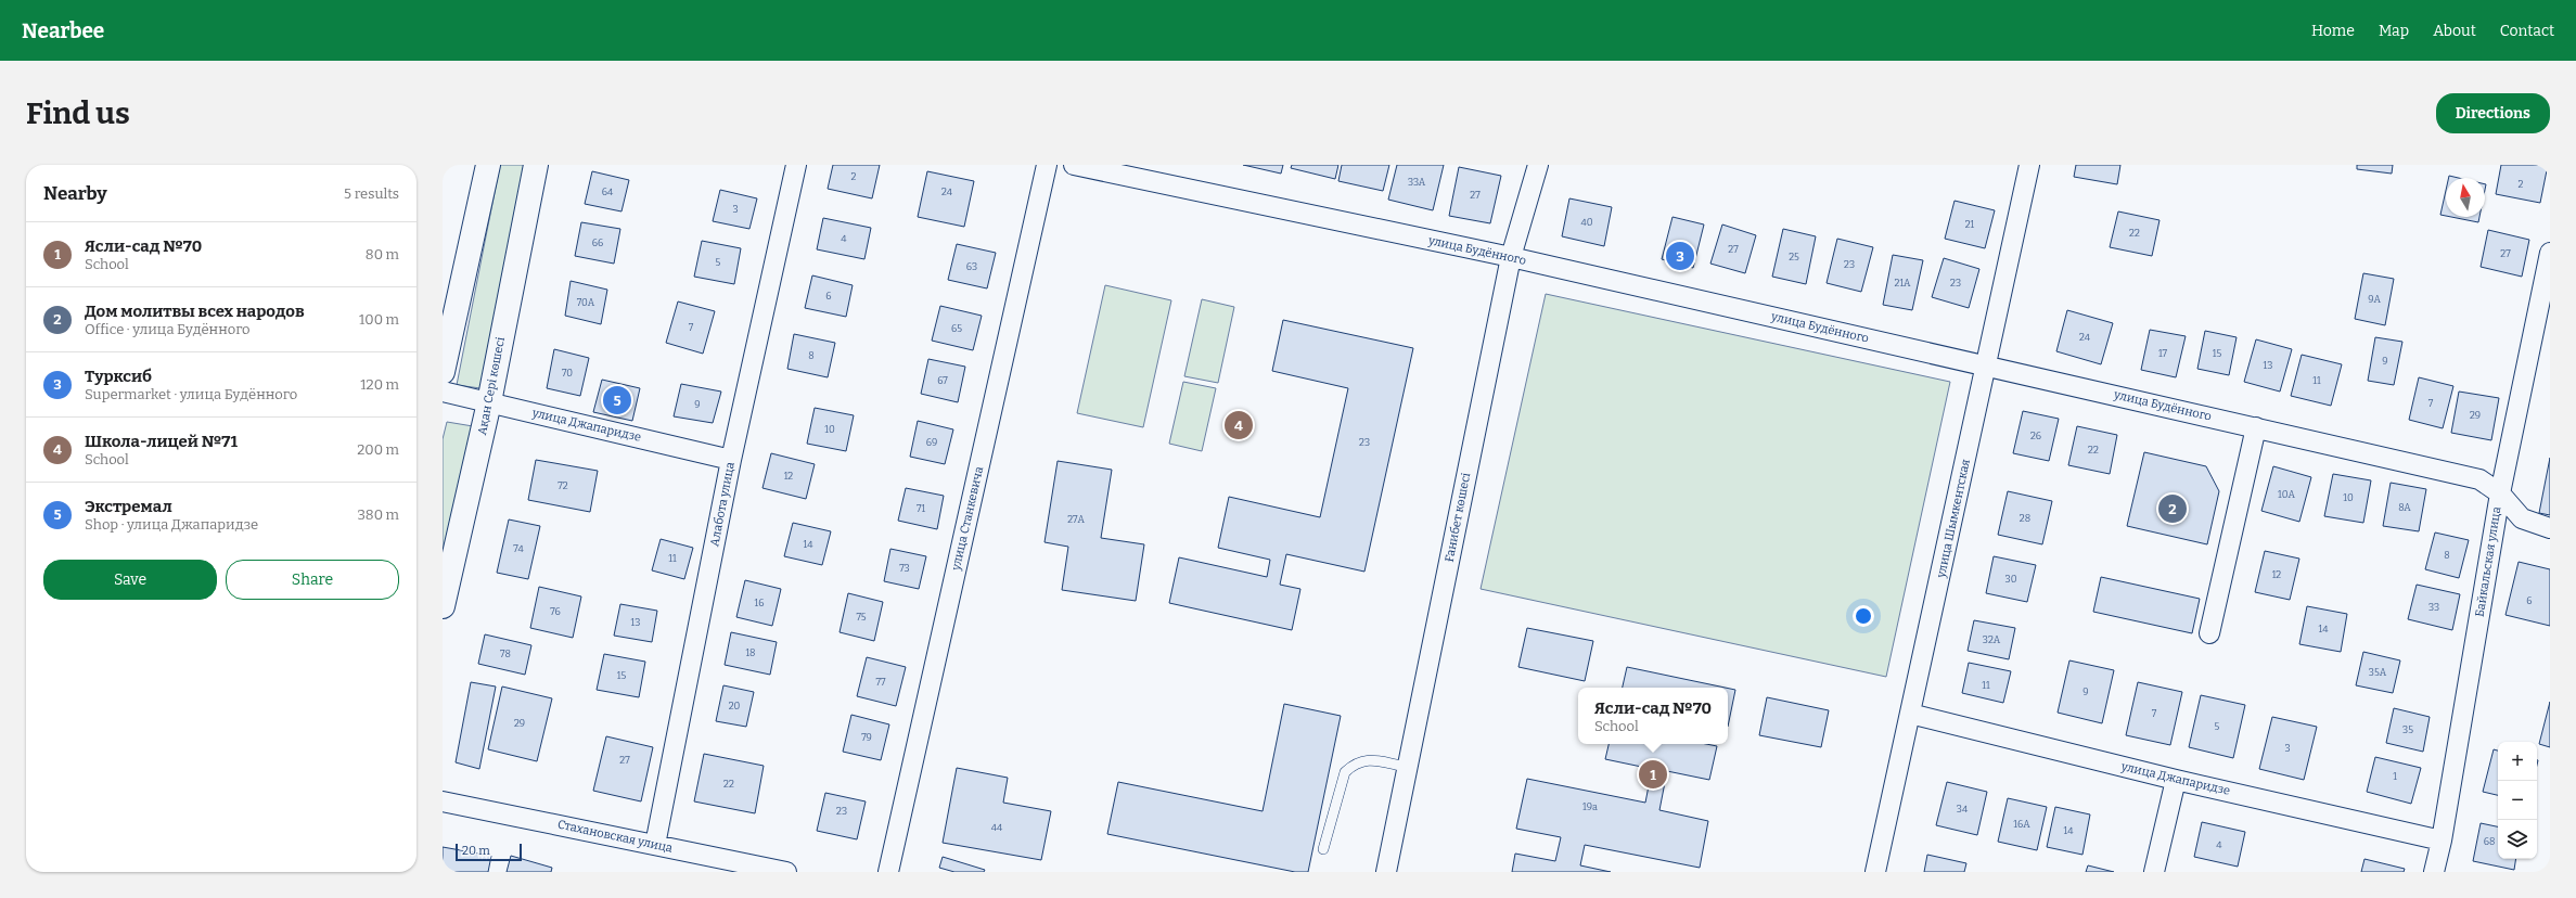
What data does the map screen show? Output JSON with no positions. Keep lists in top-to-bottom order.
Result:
{
  "streets": {
    "street": [
      "улица Будённого",
      "Ақан Сері көшесі",
      "улица Джапаридзе",
      "Алабота улица",
      "Ғанибет көшесі",
      "улица Станкевича",
      "улица Шымкентская",
      "Байкальская улица",
      "Стахановская улица"
    ]
  },
  "crossings": [
    ["улица Будённого", "Ғанибет көшесі"],
    ["улица Будённого", "улица Шымкентская"],
    ["улица Будённого", "Байкальская улица"],
    ["Ақан Сері көшесі", "улица Джапаридзе"],
    ["улица Джапаридзе", "Алабота улица"],
    ["улица Джапаридзе", "улица Шымкентская"],
    ["улица Джапаридзе", "Байкальская улица"],
    ["Алабота улица", "Стахановская улица"]
  ],
  "house_numbers": [
    "2",
    "33А",
    "2",
    "64",
    "24",
    "27",
    "3",
    "40",
    "21",
    "22",
    "4",
    "66",
    "27",
    "27",
    "25",
    "5",
    "23",
    "63",
    "21А",
    "23",
    "6",
    "9А",
    "70А",
    "7",
    "65",
    "24",
    "17",
    "15",
    "8",
    "9",
    "13",
    "70",
    "67",
    "11",
    "7",
    "9",
    "29",
    "10",
    "26",
    "69",
    "23",
    "22",
    "12",
    "72",
    "10А",
    "10",
    "8А",
    "71",
    "28",
    "27А",
    "14",
    "74",
    "8",
    "11",
    "73",
    "12",
    "30",
    "6",
    "16",
    "33",
    "76",
    "75",
    "13",
    "14",
    "32А",
    "18",
    "78",
    "35А",
    "15",
    "77",
    "11",
    "9",
    "20",
    "7",
    "29",
    "5",
    "35",
    "79",
    "3",
    "27",
    "1",
    "22",
    "19а",
    "34",
    "23",
    "16А",
    "44",
    "14",
    "68",
    "4"
  ],
  "scale_bar": "20 m",
  "north": "top",
  "page": {
    "header": "Nearbee",
    "nav": [
      "Home",
      "Map",
      "About",
      "Contact"
    ],
    "buttons": [
      "Directions",
      ["Save", "Share"]
    ],
    "title": "Find us",
    "heading": ["Nearby", "5 results"],
    "list": [
      {
        "mark": "1",
        "name": "Ясли-сад №70",
        "note": "School",
        "value": "80 m"
      },
      {
        "mark": "2",
        "name": "Дом молитвы всех народов",
        "note": "Office · улица Будённого",
        "value": "100 m"
      },
      {
        "mark": "3",
        "name": "Турксиб",
        "note": "Supermarket · улица Будённого",
        "value": "120 m"
      },
      {
        "mark": "4",
        "name": "Школа-лицей №71",
        "note": "School",
        "value": "200 m"
      },
      {
        "mark": "5",
        "name": "Экстремал",
        "note": "Shop · улица Джапаридзе",
        "value": "380 m"
      }
    ],
    "pins": [
      "3",
      "5",
      "4",
      "2",
      "1"
    ],
    "popup": ["Ясли-сад №70", "School"],
    "map_buttons": ["+", "−"],
    "scale": "20 m"
  }
}
